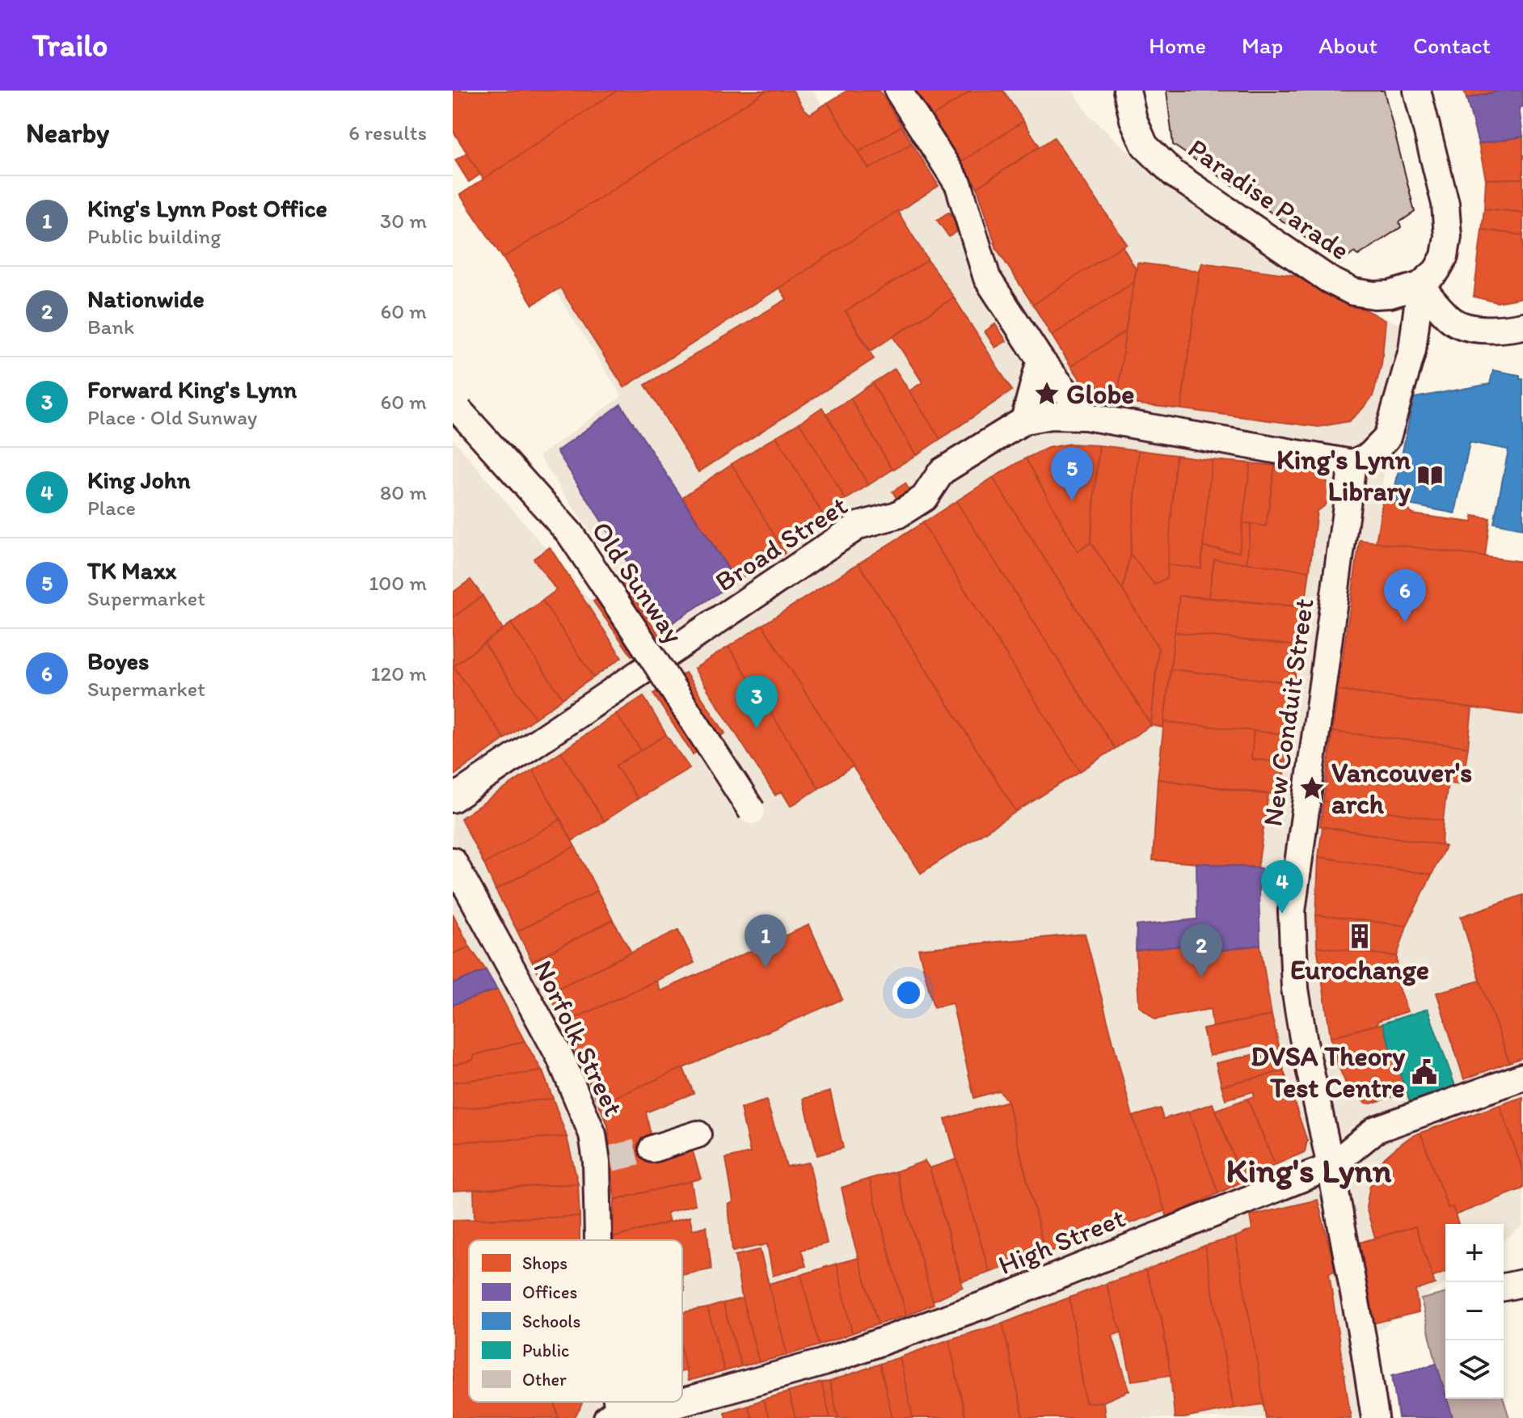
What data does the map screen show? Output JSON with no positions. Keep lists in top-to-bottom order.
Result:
{
  "streets": {
    "street": [
      "Paradise Parade",
      "Broad Street",
      "Old Sunway",
      "New Conduit Street",
      "Norfolk Street",
      "High Street"
    ]
  },
  "crossings": [
    ["Broad Street", "New Conduit Street"],
    ["New Conduit Street", "High Street"]
  ],
  "districts": ["King's Lynn"],
  "places": {
    "place": ["Globe", "Vancouver's arch"],
    "library": ["King's Lynn Library"],
    "building": ["Eurochange"],
    "public building": ["DVSA Theory Test Centre"]
  },
  "legend": [
    "Shops",
    "Offices",
    "Schools",
    "Public",
    "Other"
  ],
  "page": {
    "header": "Trailo",
    "nav": [
      "Home",
      "Map",
      "About",
      "Contact"
    ],
    "heading": ["Nearby", "6 results"],
    "list": [
      {
        "mark": "1",
        "name": "King's Lynn Post Office",
        "note": "Public building",
        "value": "30 m"
      },
      {
        "mark": "2",
        "name": "Nationwide",
        "note": "Bank",
        "value": "60 m"
      },
      {
        "mark": "3",
        "name": "Forward King's Lynn",
        "note": "Place · Old Sunway",
        "value": "60 m"
      },
      {
        "mark": "4",
        "name": "King John",
        "note": "Place",
        "value": "80 m"
      },
      {
        "mark": "5",
        "name": "TK Maxx",
        "note": "Supermarket",
        "value": "100 m"
      },
      {
        "mark": "6",
        "name": "Boyes",
        "note": "Supermarket",
        "value": "120 m"
      }
    ],
    "pins": [
      "5",
      "6",
      "3",
      "4",
      "1",
      "2"
    ],
    "map_buttons": ["+", "−"]
  }
}
